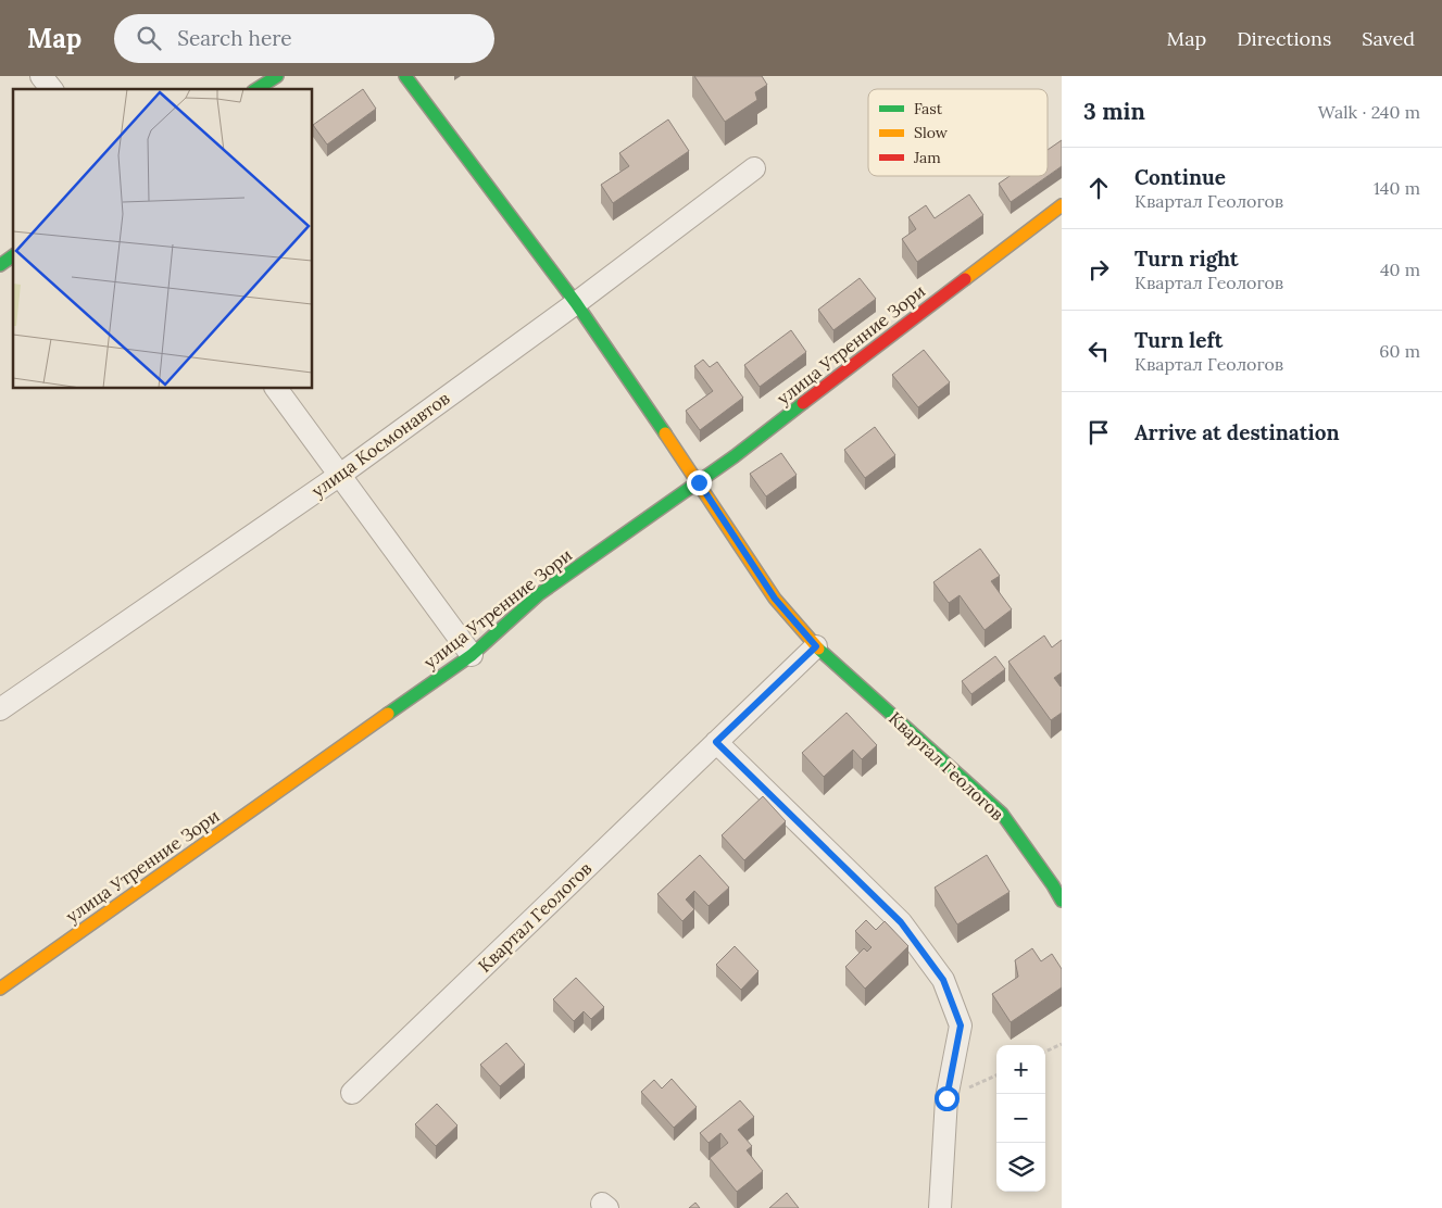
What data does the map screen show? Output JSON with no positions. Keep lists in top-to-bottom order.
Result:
{
  "streets": {
    "street": ["улица Утренние Зори", "улица Космонавтов", "Квартал Геологов"]
  },
  "crossings": [
    ["улица Утренние Зори", "Квартал Геологов"],
    ["улица Космонавтов", "Квартал Геологов"]
  ],
  "legend": ["Fast", "Slow", "Jam"],
  "page": {
    "header": "Map",
    "search": "Search here",
    "nav": ["Map", "Directions", "Saved"],
    "heading": ["3 min", "Walk · 240 m"],
    "list": [
      ["Continue", "Квартал Геологов", "140 m"],
      ["Turn right", "Квартал Геологов", "40 m"],
      ["Turn left", "Квартал Геологов", "60 m"],
      "Arrive at destination"
    ],
    "map_buttons": ["+", "−"]
  }
}
